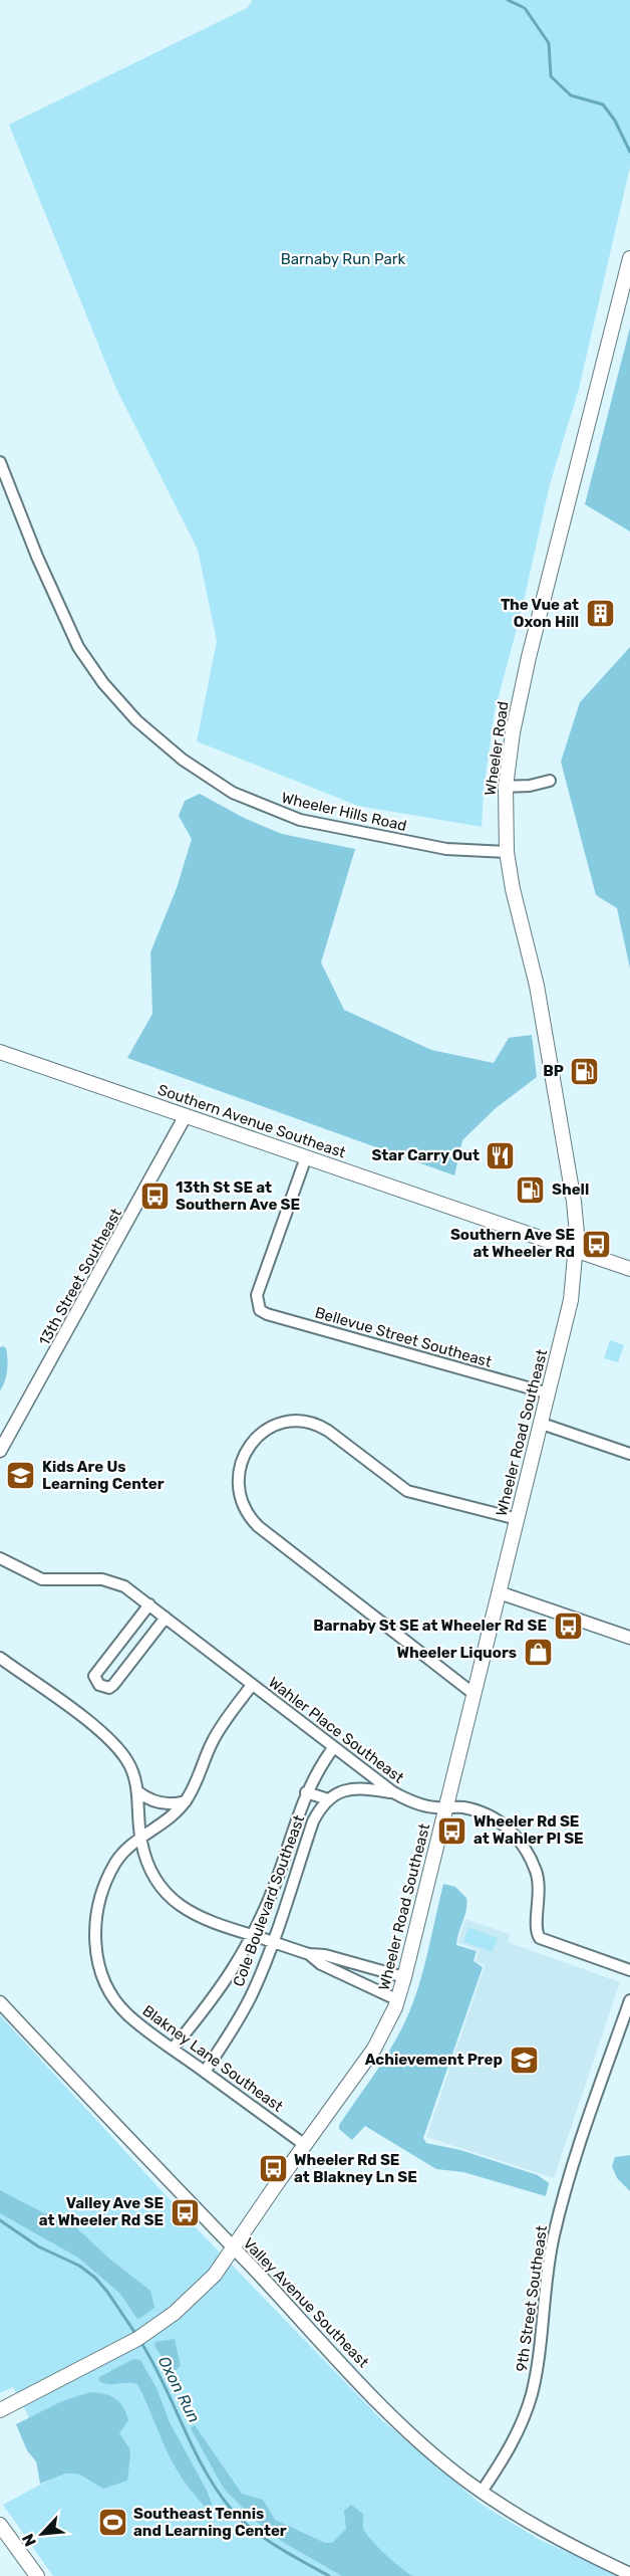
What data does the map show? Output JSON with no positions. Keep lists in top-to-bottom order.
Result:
{
  "streets": {
    "main road": ["Wheeler Road", "Southern Avenue Southeast", "Wheeler Road Southeast"],
    "street": [
      "Wheeler Hills Road",
      "13th Street Southeast",
      "Bellevue Street Southeast",
      "Wahler Place Southeast",
      "Cole Boulevard Southeast",
      "Blakney Lane Southeast",
      "9th Street Southeast",
      "Valley Avenue Southeast"
    ]
  },
  "crossings": [
    ["Wheeler Road", "Wheeler Hills Road"],
    ["Wheeler Road", "Southern Avenue Southeast"],
    ["Wheeler Road", "Wheeler Road Southeast"],
    ["Southern Avenue Southeast", "13th Street Southeast"],
    ["Southern Avenue Southeast", "Bellevue Street Southeast"],
    ["Southern Avenue Southeast", "Wheeler Road Southeast"],
    ["Bellevue Street Southeast", "Wheeler Road Southeast"],
    ["Wheeler Road Southeast", "Wahler Place Southeast"],
    ["Wheeler Road Southeast", "Blakney Lane Southeast"],
    ["Wheeler Road Southeast", "Valley Avenue Southeast"],
    ["Wahler Place Southeast", "Cole Boulevard Southeast"],
    ["Wahler Place Southeast", "Blakney Lane Southeast"],
    ["Cole Boulevard Southeast", "Blakney Lane Southeast"],
    ["9th Street Southeast", "Valley Avenue Southeast"]
  ],
  "water": ["Oxon Run"],
  "parks": ["Barnaby Run Park"],
  "places": {
    "building": ["The Vue at Oxon Hill"],
    "fuel station": ["BP", "Shell"],
    "restaurant": ["Star Carry Out"],
    "bus stop": [
      "13th St SE at Southern Ave SE",
      "Southern Ave SE at Wheeler Rd",
      "Barnaby St SE at Wheeler Rd SE",
      "Wheeler Rd SE at Wahler Pl SE",
      "Wheeler Rd SE at Blakney Ln SE",
      "Valley Ave SE at Wheeler Rd SE"
    ],
    "school or university": ["Kids Are Us Learning Center", "Achievement Prep"],
    "shop": ["Wheeler Liquors"],
    "sports": ["Southeast Tennis and Learning Center"]
  },
  "north": "bottom left"
}
